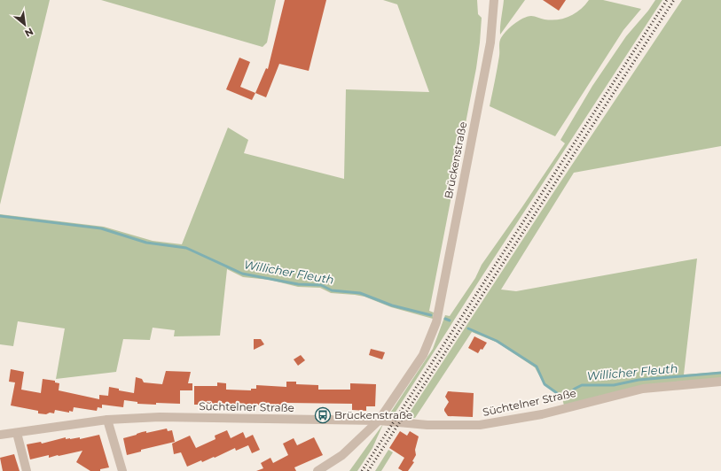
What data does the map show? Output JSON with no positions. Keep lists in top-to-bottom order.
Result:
{
  "streets": {
    "street": ["Brückenstraße", "Süchtelner Straße"]
  },
  "crossings": [
    ["Brückenstraße", "Süchtelner Straße"]
  ],
  "water": ["Willicher Fleuth"],
  "places": {
    "bus stop": ["Brückenstraße"]
  },
  "north": "bottom right"
}
